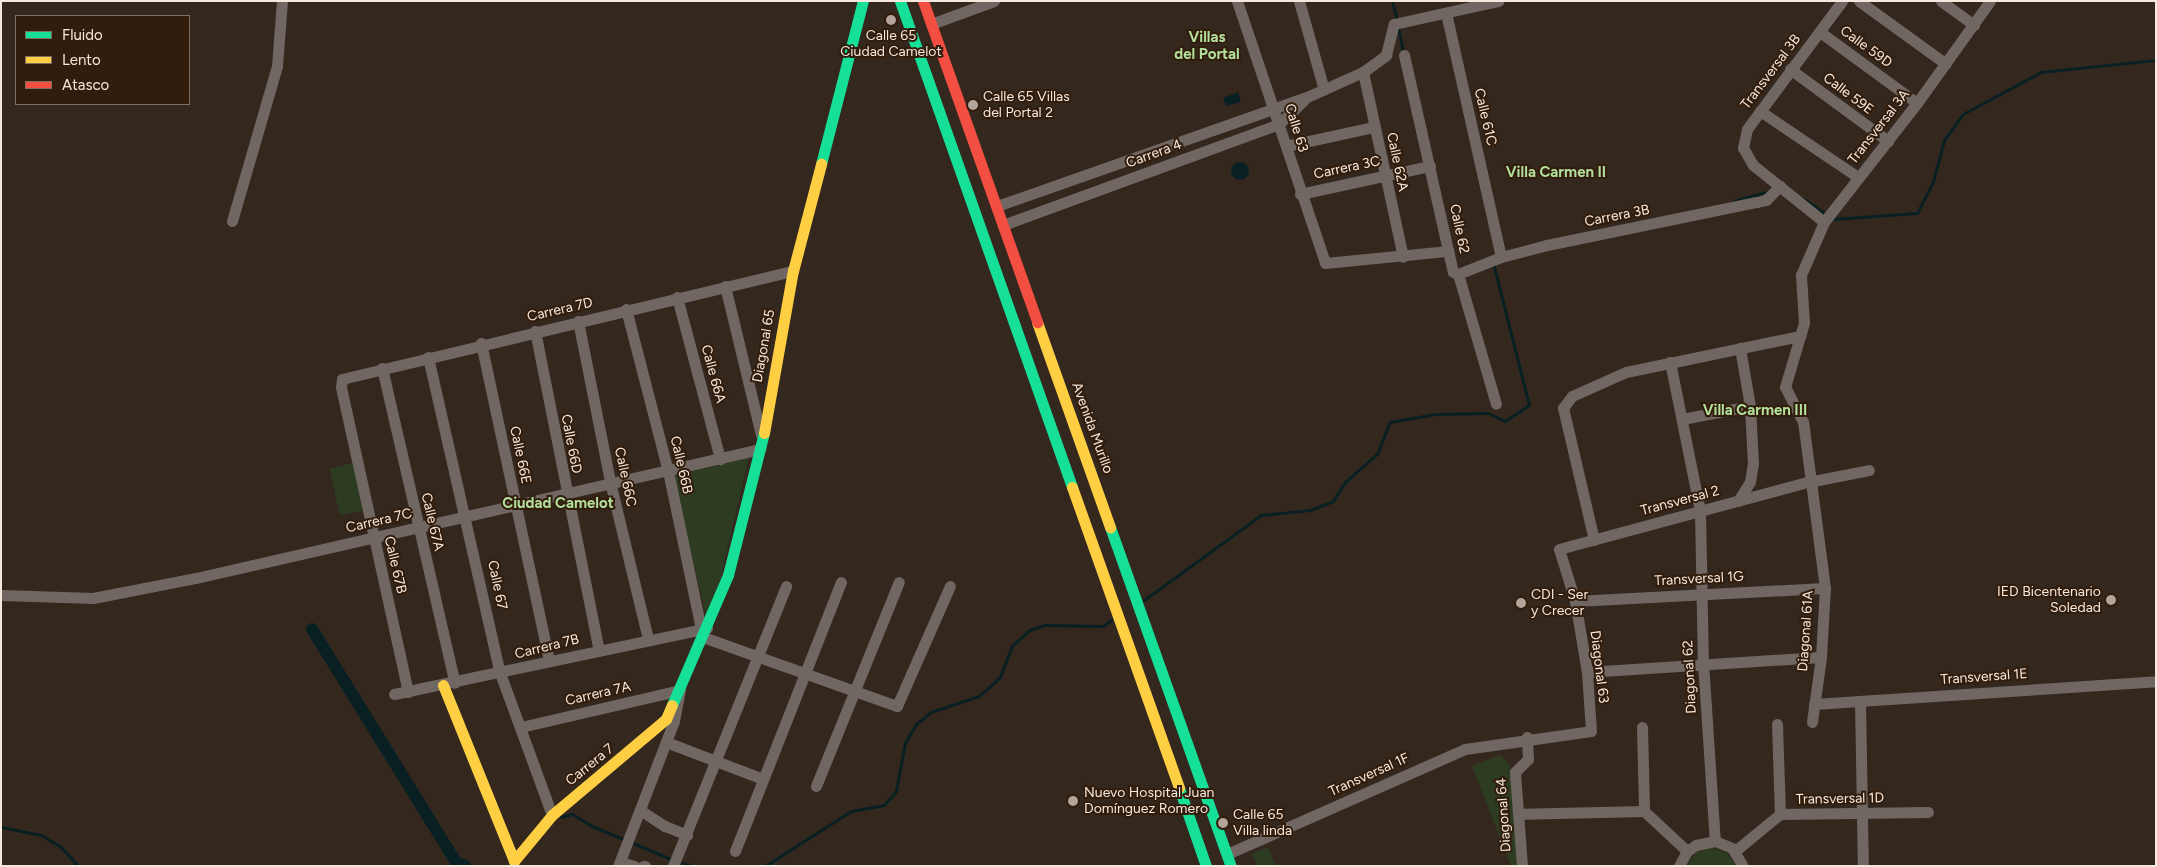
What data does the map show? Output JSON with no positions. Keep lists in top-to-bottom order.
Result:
{
  "streets": {
    "main road": [
      "Diagonal 65",
      "Avenida Murillo",
      "Calle 67A",
      "Carrera 7"
    ],
    "street": [
      "Calle 59D",
      "Transversal 3B",
      "Calle 59E",
      "Calle 61C",
      "Transversal 3A",
      "Calle 63",
      "Carrera 4",
      "Calle 62A",
      "Carrera 3C",
      "Carrera 3B",
      "Calle 62",
      "Carrera 7D",
      "Calle 66A",
      "Calle 66D",
      "Calle 66E",
      "Calle 66B",
      "Calle 66C",
      "Transversal 2",
      "Carrera 7C",
      "Calle 67B",
      "Transversal 1G",
      "Calle 67",
      "Diagonal 61A",
      "Carrera 7B",
      "Diagonal 63",
      "Diagonal 62",
      "Transversal 1E",
      "Carrera 7A",
      "Transversal 1F",
      "Transversal 1D",
      "Diagonal 64"
    ]
  },
  "crossings": [
    ["Calle 59D", "Transversal 3B"],
    ["Calle 59D", "Transversal 3A"],
    ["Transversal 3B", "Calle 59E"],
    ["Transversal 3B", "Carrera 3B"],
    ["Calle 59E", "Transversal 3A"],
    ["Calle 61C", "Carrera 4"],
    ["Calle 61C", "Carrera 3B"],
    ["Transversal 3A", "Diagonal 61A"],
    ["Calle 63", "Carrera 4"],
    ["Calle 63", "Calle 62A"],
    ["Calle 63", "Carrera 3C"],
    ["Carrera 4", "Calle 62A"],
    ["Carrera 4", "Avenida Murillo"],
    ["Calle 62A", "Carrera 3C"],
    ["Carrera 3C", "Calle 62"],
    ["Carrera 3B", "Calle 62"],
    ["Carrera 7D", "Diagonal 65"],
    ["Carrera 7D", "Calle 66A"],
    ["Carrera 7D", "Calle 66D"],
    ["Carrera 7D", "Calle 66E"],
    ["Carrera 7D", "Calle 66B"],
    ["Carrera 7D", "Calle 66C"],
    ["Carrera 7D", "Calle 67A"],
    ["Carrera 7D", "Calle 67B"],
    ["Carrera 7D", "Calle 67"],
    ["Diagonal 65", "Calle 66B"],
    ["Diagonal 65", "Carrera 7C"],
    ["Diagonal 65", "Carrera 7B"],
    ["Diagonal 65", "Carrera 7A"],
    ["Diagonal 65", "Carrera 7"],
    ["Calle 66A", "Carrera 7C"],
    ["Avenida Murillo", "Transversal 1F"],
    ["Calle 66D", "Carrera 7C"],
    ["Calle 66D", "Carrera 7B"],
    ["Calle 66E", "Carrera 7C"],
    ["Calle 66E", "Carrera 7B"],
    ["Calle 66B", "Carrera 7C"],
    ["Calle 66B", "Carrera 7B"],
    ["Calle 66C", "Carrera 7C"],
    ["Calle 66C", "Carrera 7B"],
    ["Transversal 2", "Diagonal 61A"],
    ["Transversal 2", "Diagonal 63"],
    ["Transversal 2", "Diagonal 62"],
    ["Carrera 7C", "Calle 67A"],
    ["Carrera 7C", "Calle 67B"],
    ["Carrera 7C", "Calle 67"],
    ["Calle 67A", "Carrera 7B"],
    ["Calle 67A", "Carrera 7"],
    ["Calle 67B", "Carrera 7B"],
    ["Transversal 1G", "Diagonal 61A"],
    ["Transversal 1G", "Diagonal 63"],
    ["Transversal 1G", "Diagonal 62"],
    ["Calle 67", "Carrera 7B"],
    ["Calle 67", "Carrera 7A"],
    ["Calle 67", "Carrera 7"],
    ["Diagonal 61A", "Transversal 1E"],
    ["Diagonal 63", "Transversal 1F"],
    ["Diagonal 63", "Diagonal 64"],
    ["Carrera 7A", "Carrera 7"],
    ["Transversal 1F", "Diagonal 64"]
  ],
  "districts": [
    "Villas del Portal",
    "Villa Carmen II",
    "Villa Carmen III",
    "Ciudad Camelot"
  ],
  "places": [
    "Calle 65 Ciudad Camelot",
    "Calle 65 Villas del Portal 2",
    "IED Bicentenario Soledad",
    "CDI - Ser y Crecer",
    "Nuevo Hospital Juan Domínguez Romero",
    "Calle 65 Villa linda"
  ],
  "legend": ["Fluido", "Lento", "Atasco"]
}
